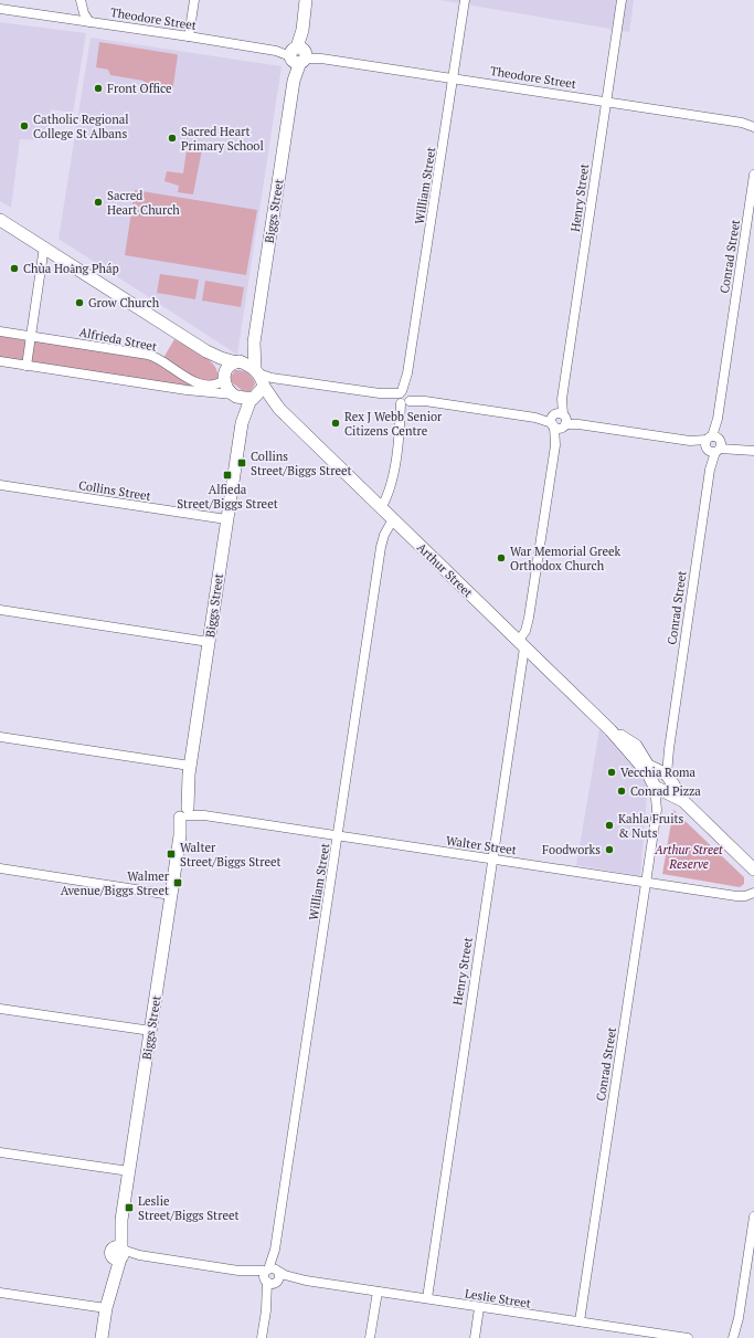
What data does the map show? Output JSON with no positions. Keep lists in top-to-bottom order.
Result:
{
  "streets": {
    "street": [
      "Theodore Street",
      "William Street",
      "Henry Street",
      "Biggs Street",
      "Conrad Street",
      "Alfrieda Street",
      "Collins Street",
      "Arthur Street",
      "Walter Street",
      "Leslie Street"
    ]
  },
  "crossings": [
    ["Theodore Street", "William Street"],
    ["Theodore Street", "Henry Street"],
    ["Theodore Street", "Biggs Street"],
    ["William Street", "Arthur Street"],
    ["William Street", "Walter Street"],
    ["William Street", "Leslie Street"],
    ["Henry Street", "Arthur Street"],
    ["Henry Street", "Walter Street"],
    ["Henry Street", "Leslie Street"],
    ["Biggs Street", "Alfrieda Street"],
    ["Biggs Street", "Collins Street"],
    ["Biggs Street", "Arthur Street"],
    ["Biggs Street", "Walter Street"],
    ["Biggs Street", "Leslie Street"],
    ["Conrad Street", "Arthur Street"],
    ["Conrad Street", "Walter Street"],
    ["Conrad Street", "Leslie Street"],
    ["Alfrieda Street", "Arthur Street"]
  ],
  "parks": ["Arthur Street Reserve"],
  "places": {
    "other": [
      "Front Office",
      "Catholic Regional College St Albans",
      "Sacred Heart Primary School",
      "Sacred Heart Church",
      "Chùa Hoằng Pháp",
      "Grow Church",
      "Rex J Webb Senior Citizens Centre",
      "War Memorial Greek Orthodox Church",
      "Vecchia Roma",
      "Conrad Pizza",
      "Kahla Fruits & Nuts",
      "Foodworks"
    ],
    "transit": [
      "Collins Street/Biggs Street",
      "Alfieda Street/Biggs Street",
      "Walter Street/Biggs Street",
      "Walmer Avenue/Biggs Street",
      "Leslie Street/Biggs Street"
    ]
  }
}
